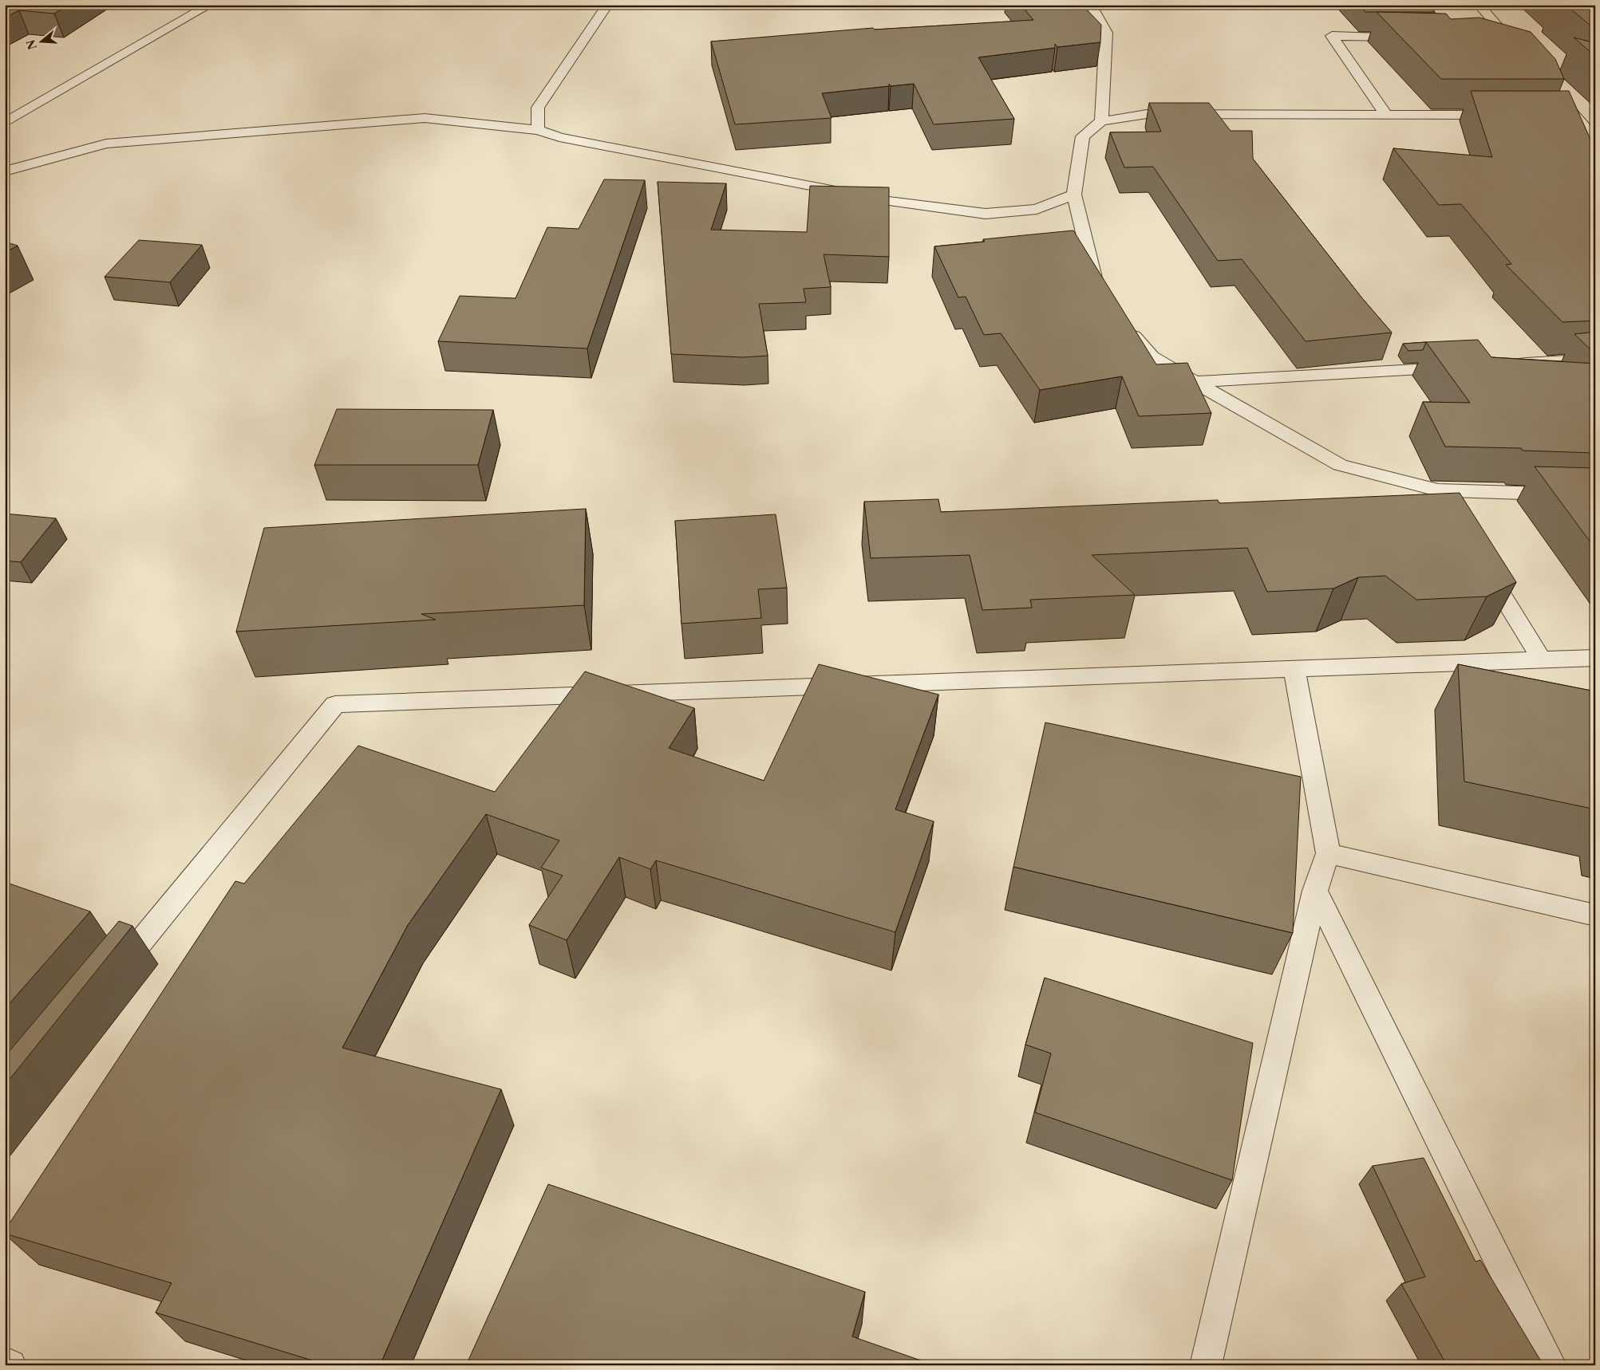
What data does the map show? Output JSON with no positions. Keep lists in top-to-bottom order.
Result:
{
  "north": "left"
}
